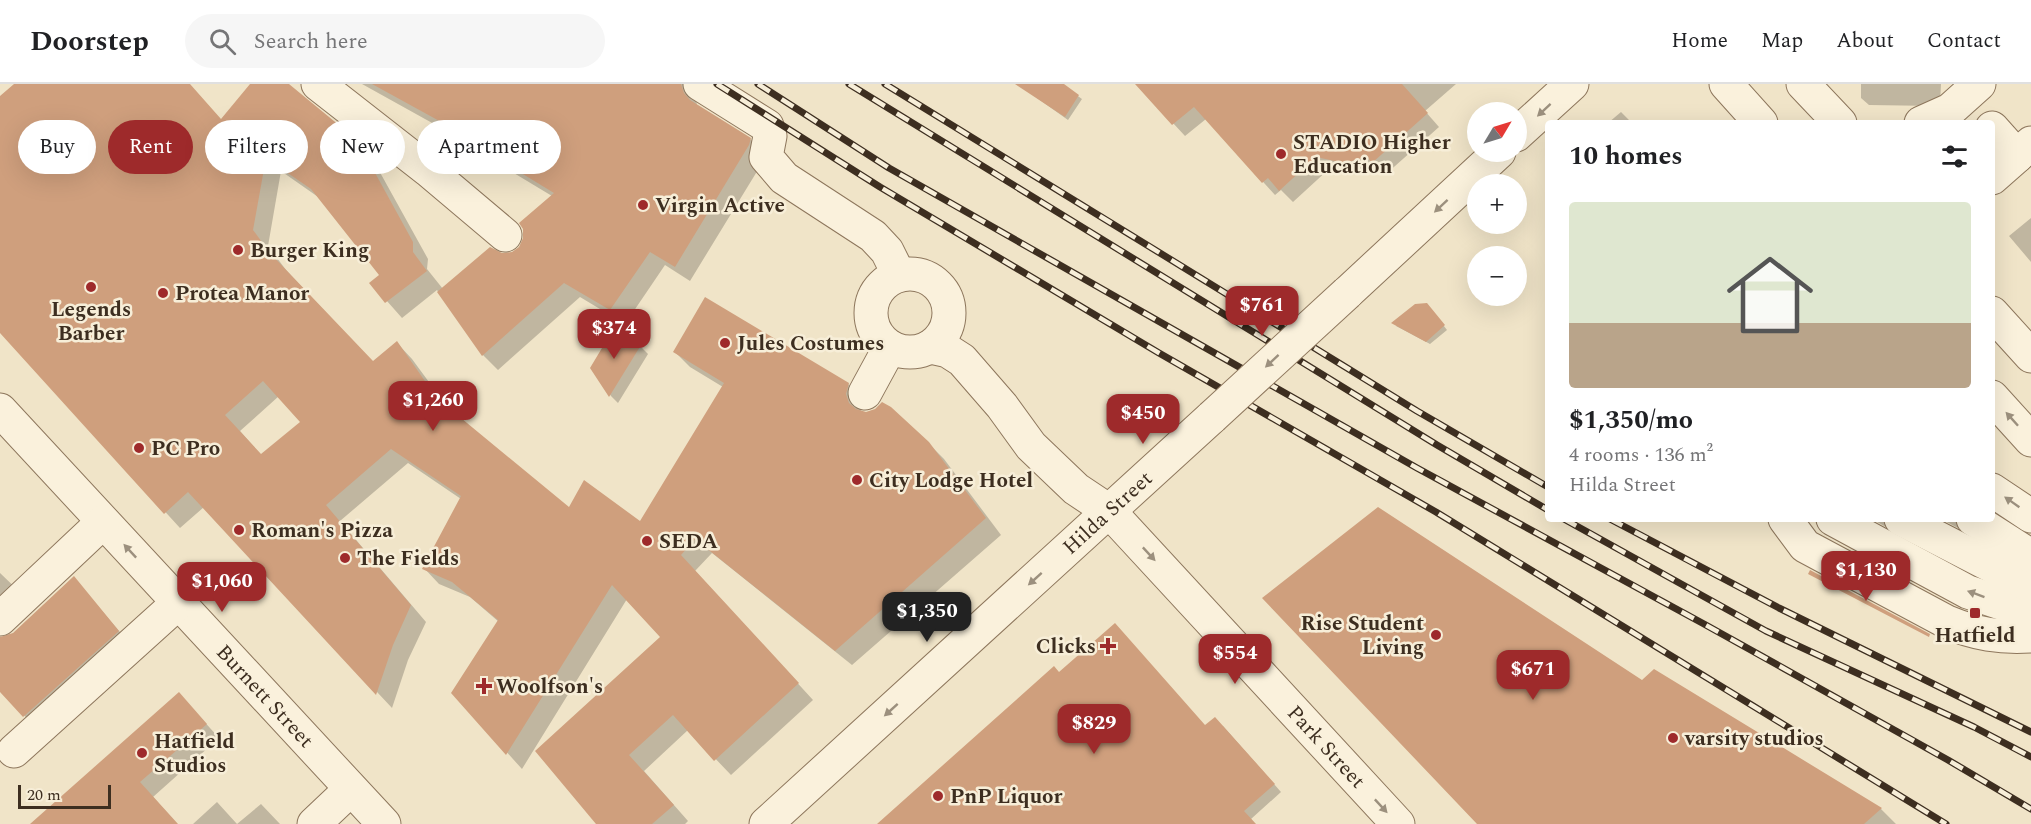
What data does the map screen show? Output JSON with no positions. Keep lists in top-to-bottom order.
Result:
{
  "streets": {
    "street": ["Hilda Street", "Burnett Street", "Park Street"]
  },
  "crossings": [
    ["Hilda Street", "Park Street"]
  ],
  "one_way": ["Hilda Street", "Park Street"],
  "places": {
    "other": [
      "STADIO Higher Education",
      "Virgin Active",
      "Burger King",
      "Legends Barber",
      "Protea Manor",
      "Jules Costumes",
      "PC Pro",
      "City Lodge Hotel",
      "Roman's Pizza",
      "SEDA",
      "The Fields",
      "Rise Student Living",
      "varsity studios",
      "Hatfield Studios",
      "PnP Liquor"
    ],
    "transit": ["Hatfield"],
    "health": ["Clicks", "Woolfson's"]
  },
  "scale_bar": "20 m",
  "north": "top right",
  "page": {
    "header": "Doorstep",
    "search": "Search here",
    "nav": [
      "Home",
      "Map",
      "About",
      "Contact"
    ],
    "map_buttons": ["+", "−"],
    "chip": [
      "Buy",
      "Rent",
      "Filters",
      "New",
      "Apartment"
    ],
    "heading": "10 homes",
    "list": [
      {
        "name": "$1,350/mo",
        "note": "4 rooms · 136 m² · Hilda Street"
      }
    ],
    "price": [
      "$761",
      "$374",
      "$1,260",
      "$450",
      "$1,130",
      "$1,060",
      "$1,350",
      "$554",
      "$671",
      "$829"
    ],
    "scale": "20 m"
  }
}
